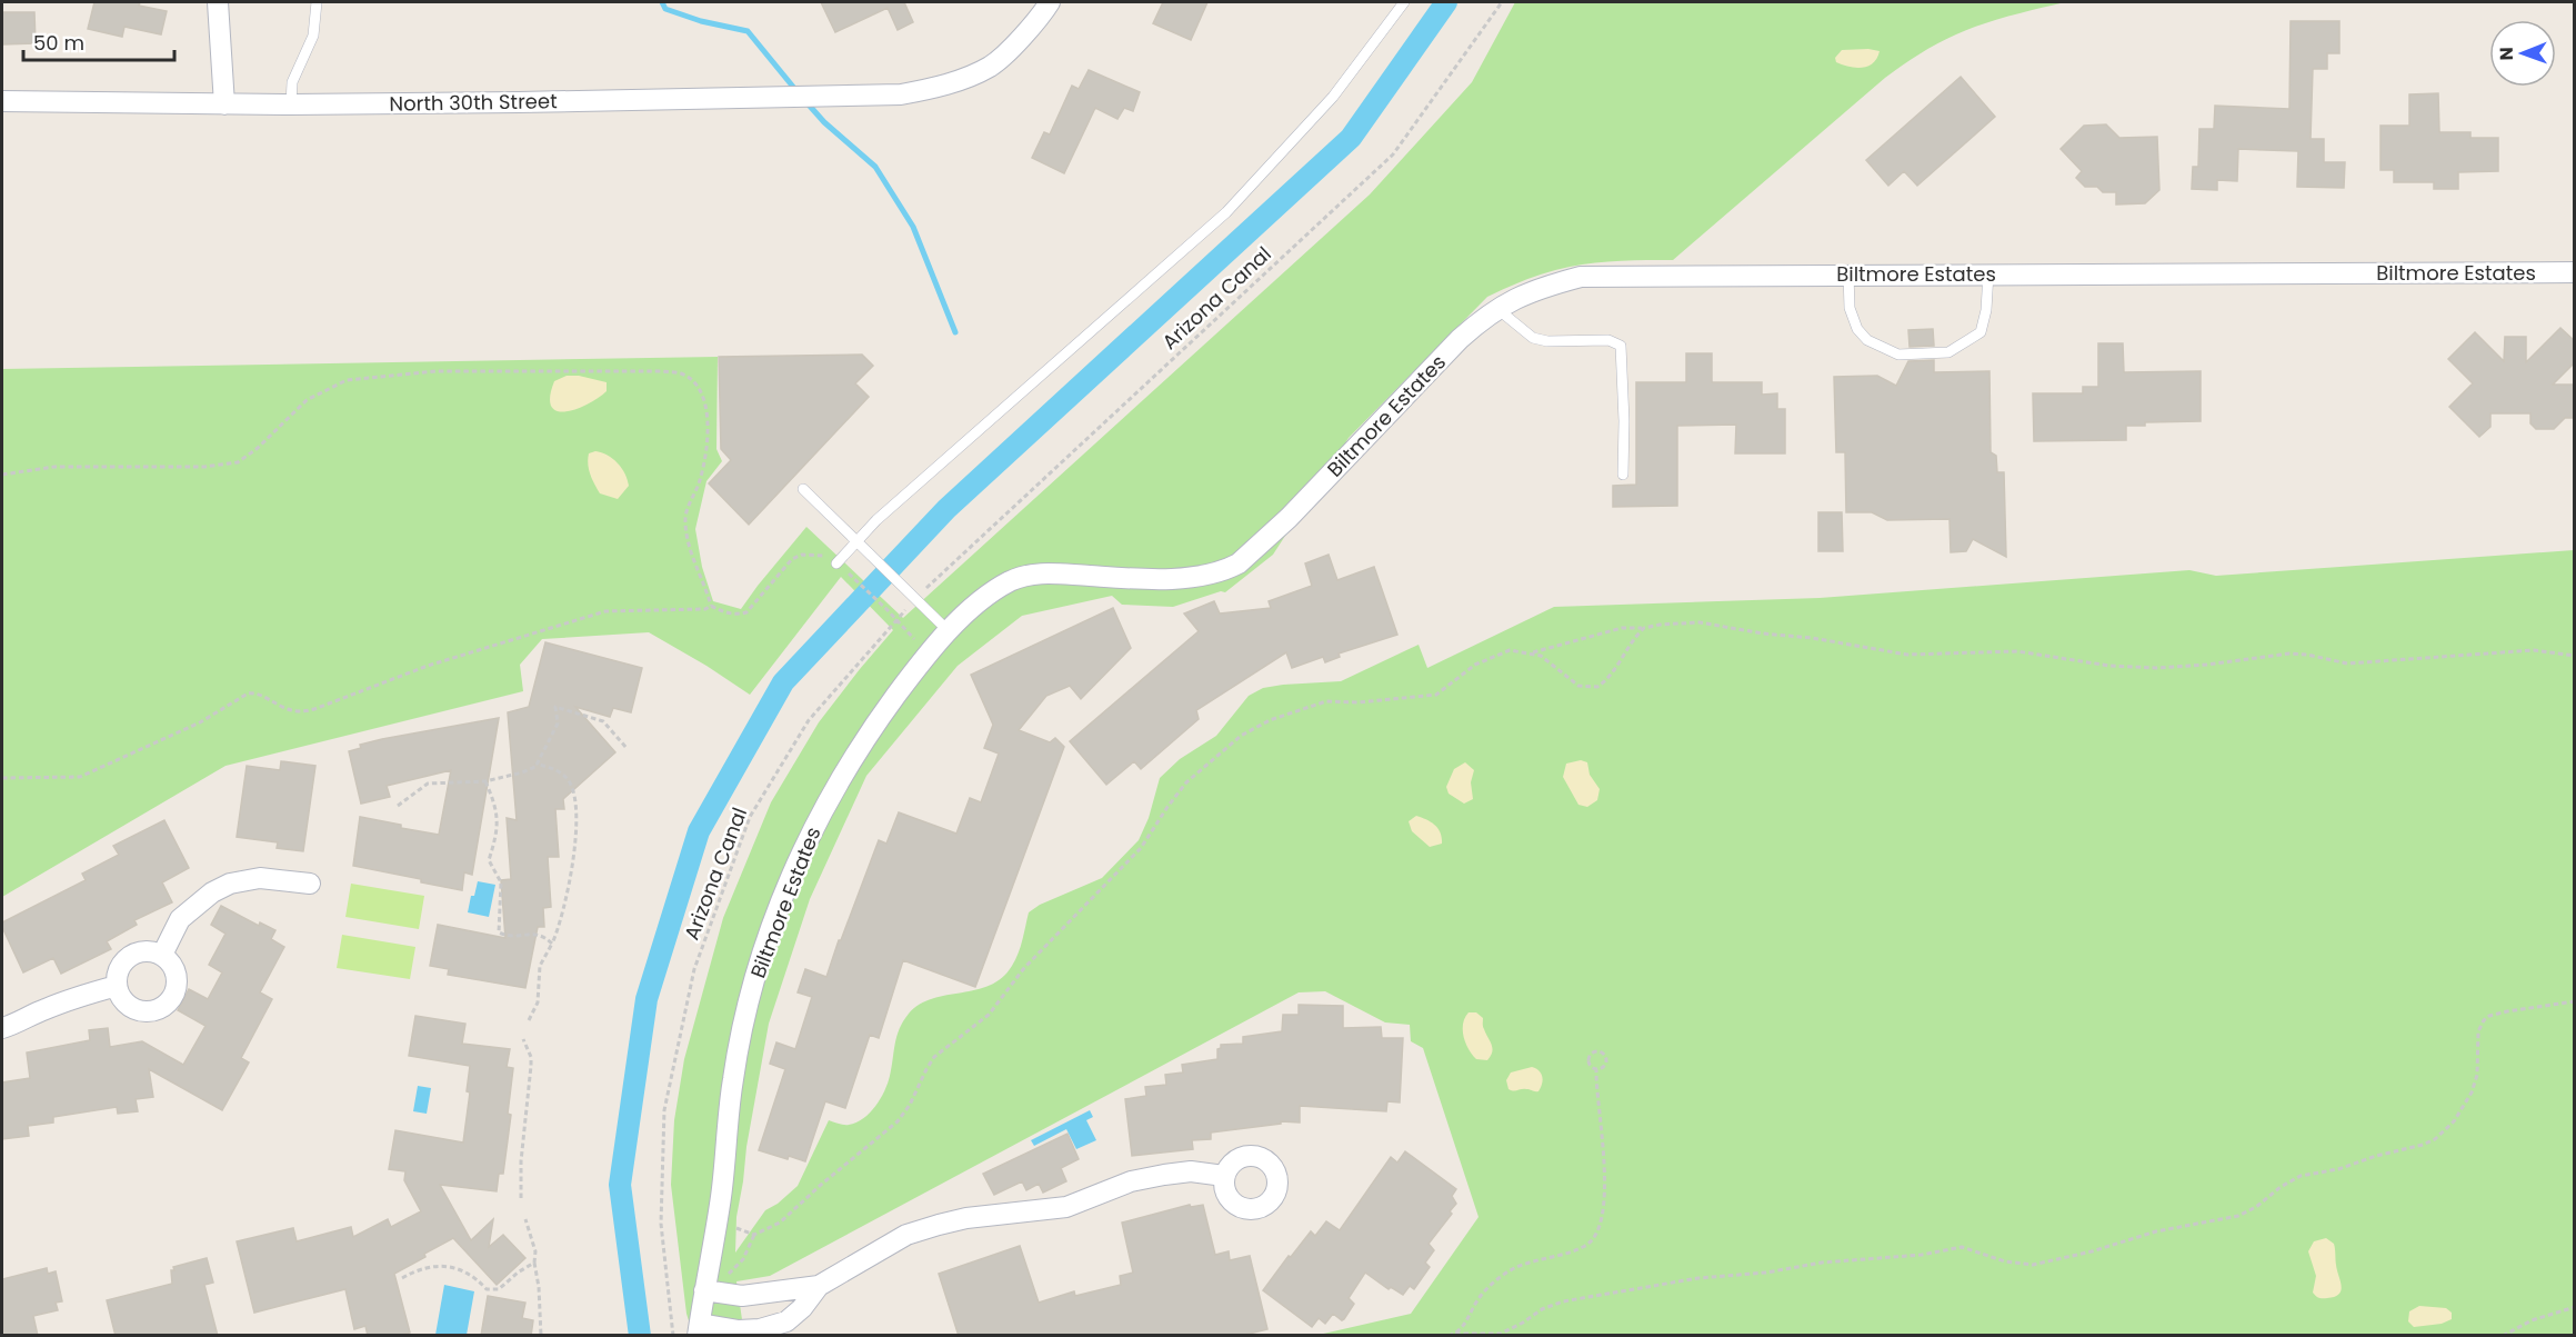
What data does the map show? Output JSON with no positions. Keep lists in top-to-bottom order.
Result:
{
  "streets": {
    "street": ["North 30th Street", "Biltmore Estates"],
    "path": ["Arizona Canal"]
  },
  "scale_bar": "50 m",
  "north": "left"
}
